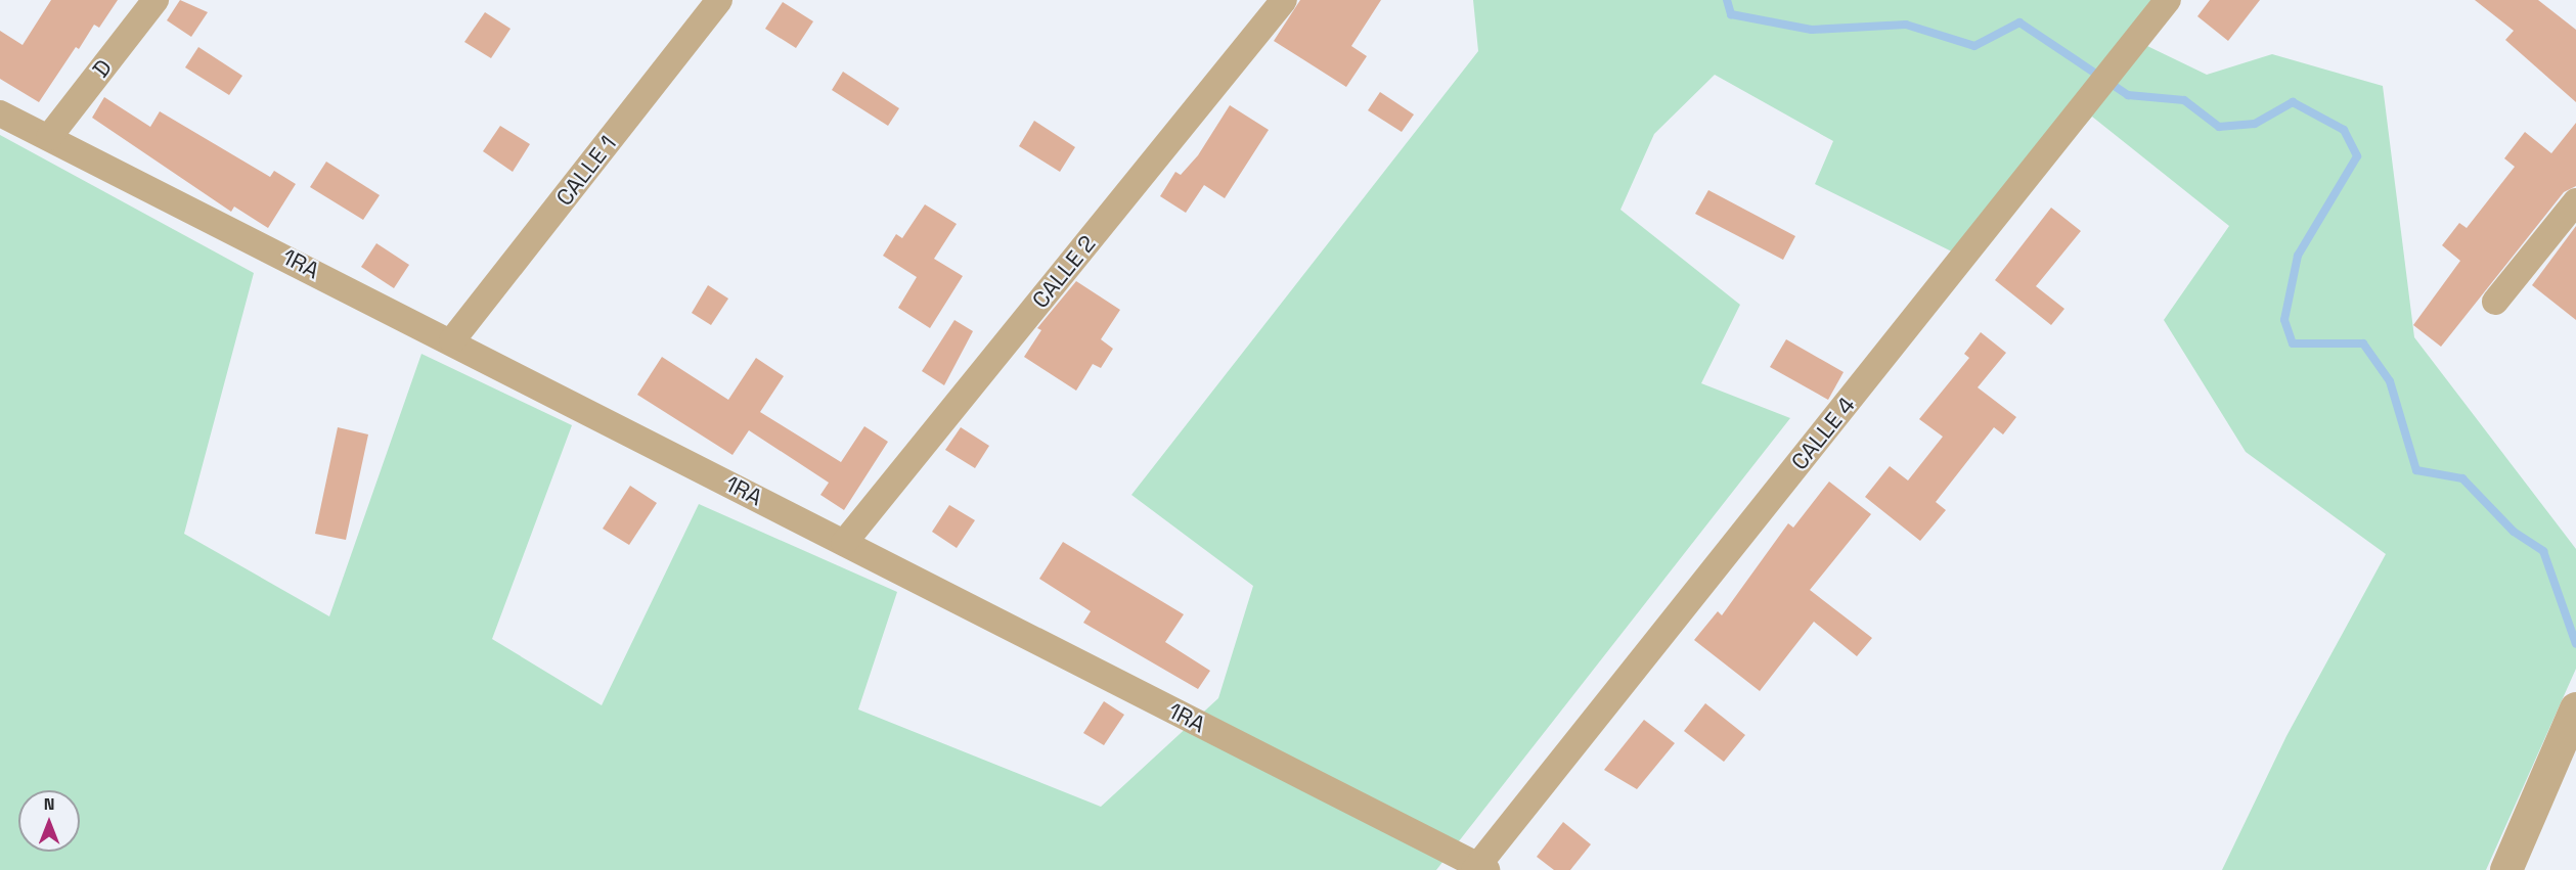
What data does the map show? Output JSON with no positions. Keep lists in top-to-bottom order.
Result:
{
  "streets": {
    "street": [
      "D",
      "CALLE 1",
      "1RA",
      "CALLE 2",
      "CALLE 4"
    ]
  },
  "crossings": [
    ["D", "1RA"],
    ["CALLE 1", "1RA"],
    ["1RA", "CALLE 2"],
    ["1RA", "CALLE 4"]
  ],
  "north": "top"
}
